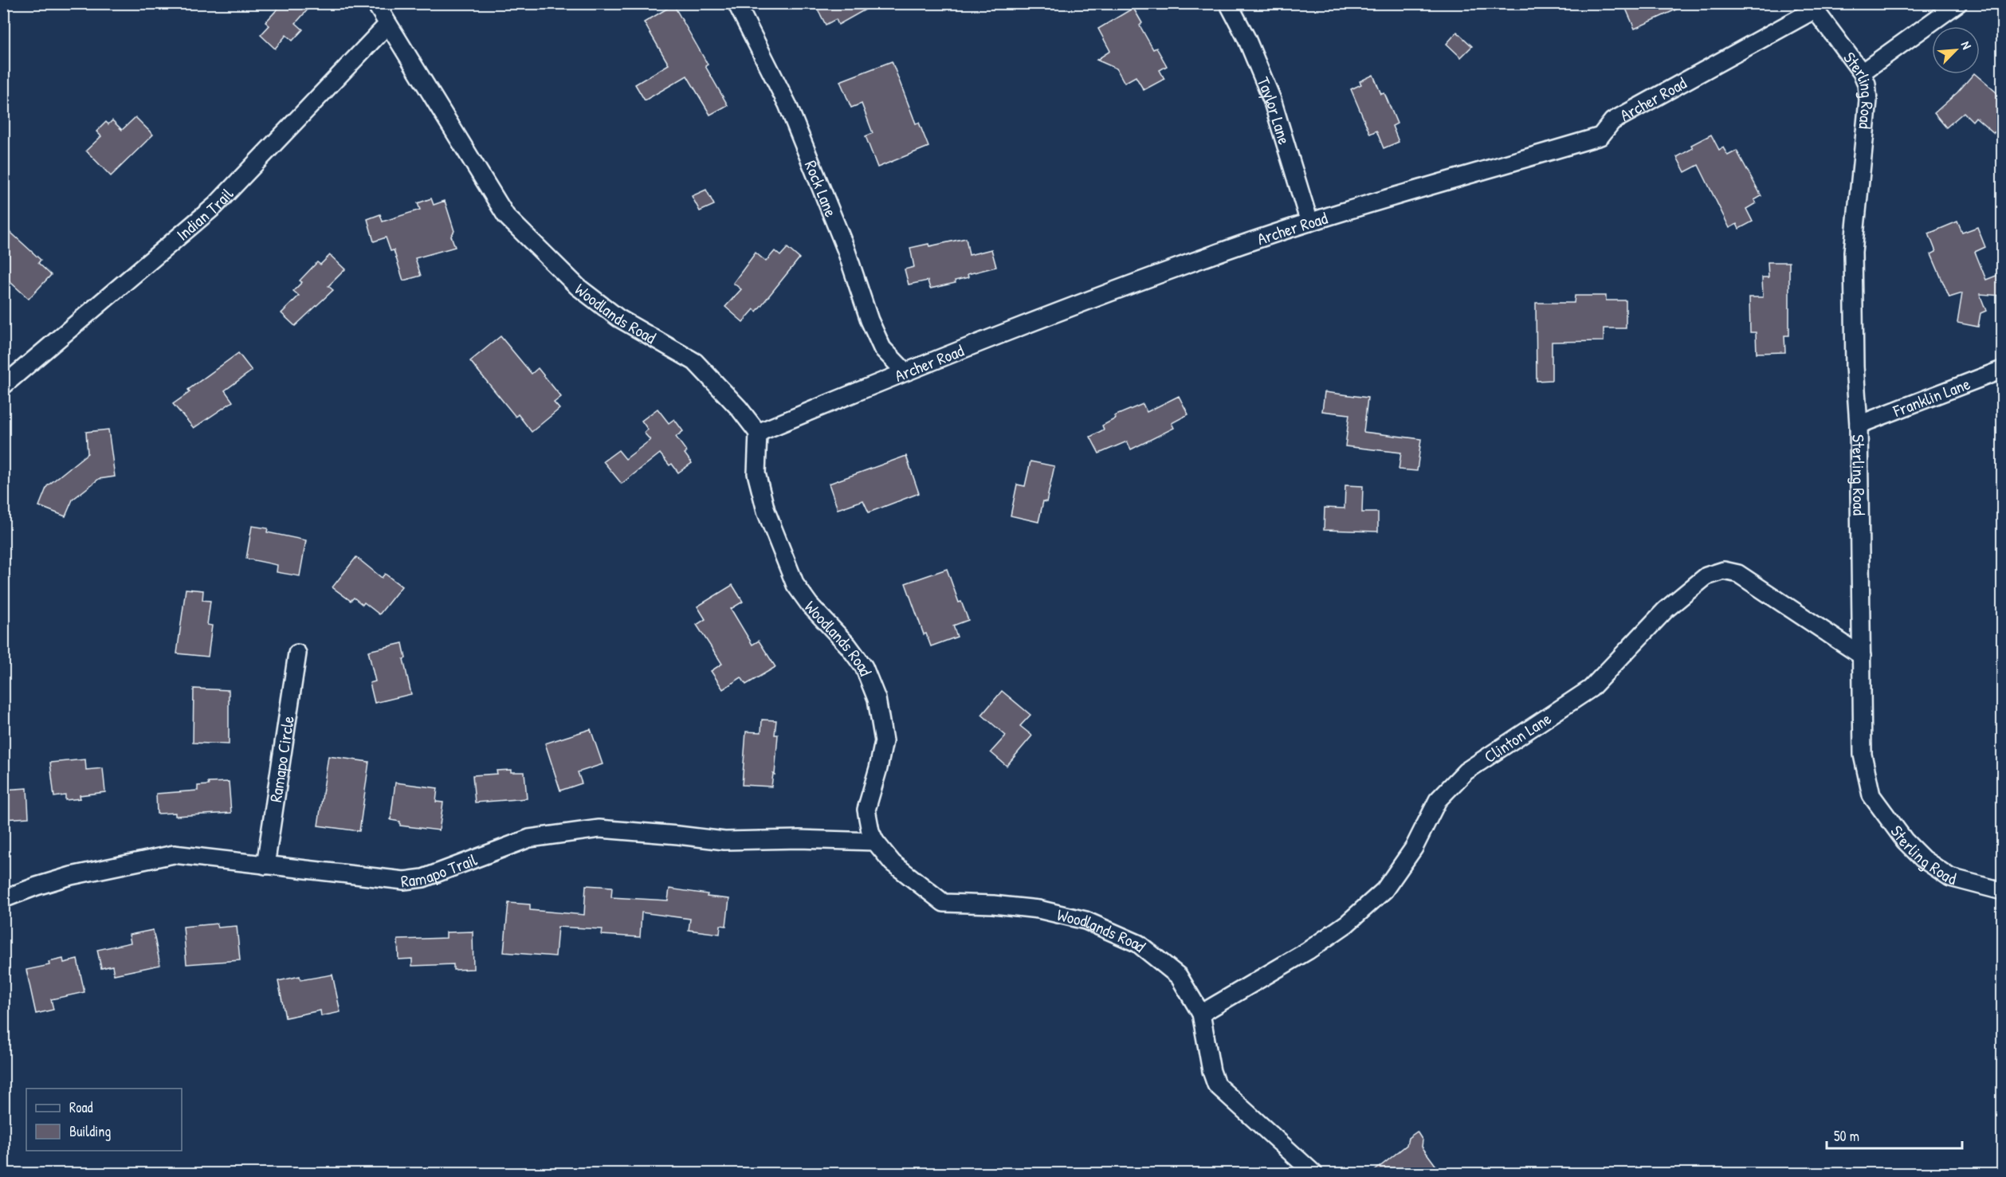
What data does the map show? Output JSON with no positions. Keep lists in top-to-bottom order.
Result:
{
  "streets": {
    "street": [
      "Sterling Road",
      "Archer Road",
      "Taylor Lane",
      "Rock Lane",
      "Indian Trail",
      "Woodlands Road",
      "Franklin Lane",
      "Clinton Lane",
      "Ramapo Circle",
      "Ramapo Trail"
    ]
  },
  "crossings": [
    ["Sterling Road", "Archer Road"],
    ["Sterling Road", "Franklin Lane"],
    ["Sterling Road", "Clinton Lane"],
    ["Archer Road", "Taylor Lane"],
    ["Archer Road", "Rock Lane"],
    ["Archer Road", "Woodlands Road"],
    ["Indian Trail", "Woodlands Road"],
    ["Woodlands Road", "Clinton Lane"],
    ["Woodlands Road", "Ramapo Trail"],
    ["Ramapo Circle", "Ramapo Trail"]
  ],
  "legend": ["Road", "Building"],
  "scale_bar": "50 m",
  "north": "top right"
}
